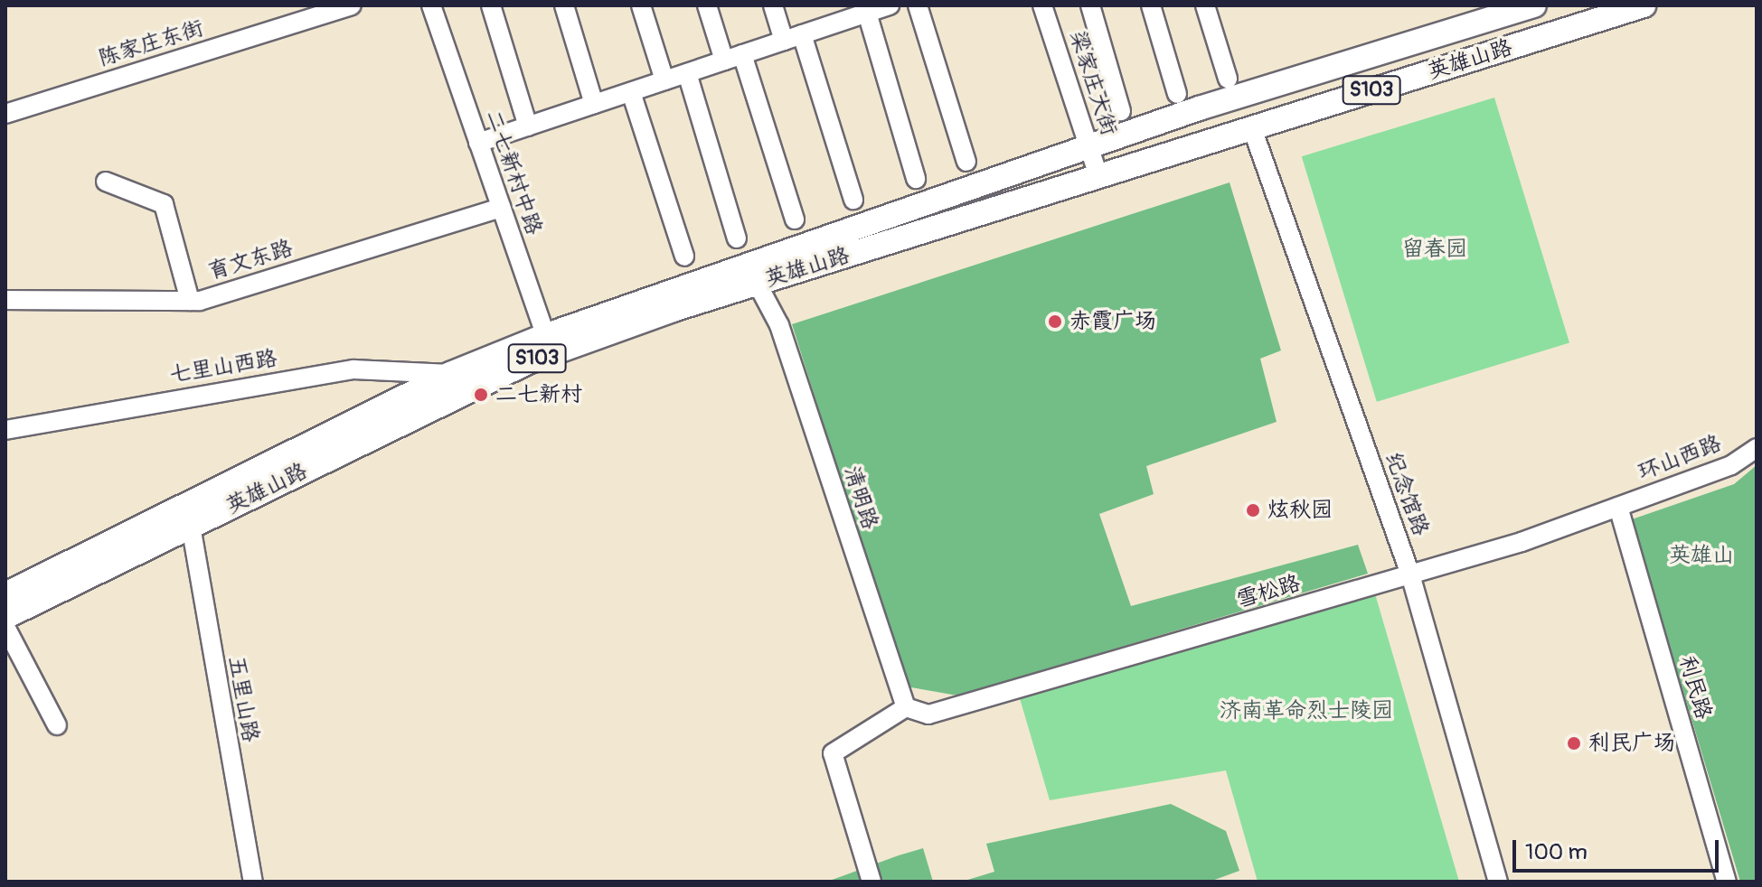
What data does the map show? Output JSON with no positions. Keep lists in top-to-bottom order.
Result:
{
  "streets": {
    "main road": ["英雄山路", "S103"],
    "street": [
      "陈家庄东街",
      "梁家庄大街",
      "二七新村中路",
      "育文东路",
      "七里山西路",
      "环山西路",
      "纪念馆路",
      "清明路",
      "雪松路",
      "利民路",
      "五里山路"
    ]
  },
  "crossings": [
    ["英雄山路", "梁家庄大街"],
    ["英雄山路", "二七新村中路"],
    ["英雄山路", "七里山西路"],
    ["英雄山路", "纪念馆路"],
    ["英雄山路", "清明路"],
    ["英雄山路", "五里山路"],
    ["二七新村中路", "育文东路"],
    ["环山西路", "雪松路"],
    ["环山西路", "利民路"],
    ["纪念馆路", "雪松路"],
    ["清明路", "雪松路"],
    ["雪松路", "利民路"]
  ],
  "parks": ["留春园", "英雄山", "济南革命烈士陵园"],
  "places": [
    "赤霞广场",
    "二七新村",
    "炫秋园",
    "利民广场"
  ],
  "scale_bar": "100 m"
}
